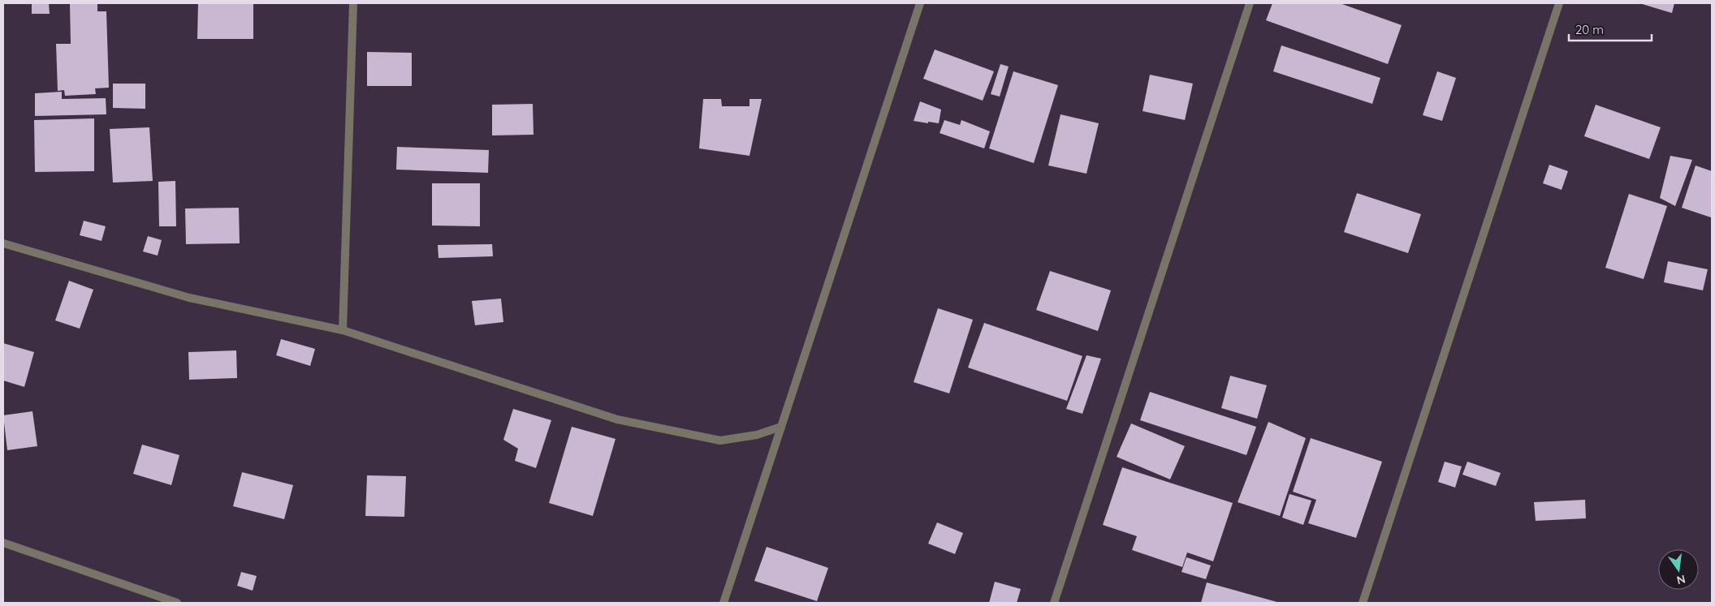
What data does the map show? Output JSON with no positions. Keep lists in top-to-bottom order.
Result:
{
  "scale_bar": "20 m",
  "north": "bottom"
}
